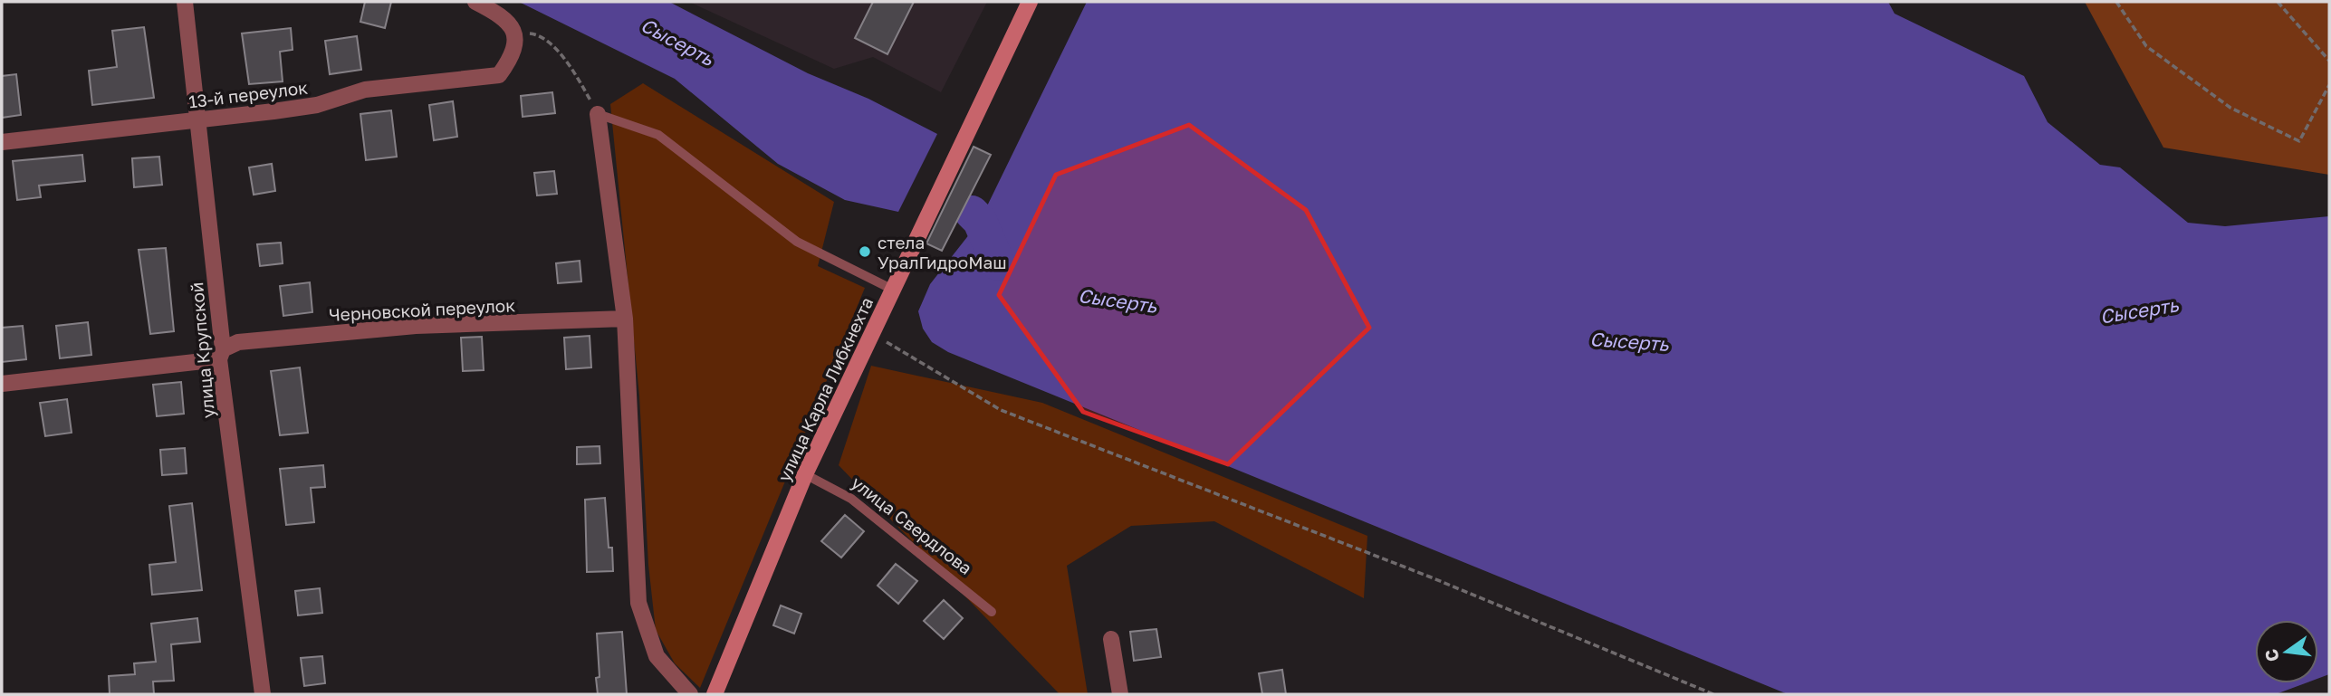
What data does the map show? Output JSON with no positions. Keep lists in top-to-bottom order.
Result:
{
  "streets": {
    "street": [
      "13-й переулок",
      "Черновской переулок",
      "улица Крупской",
      "улица Карла Либкнехта"
    ],
    "lane": ["улица Свердлова"]
  },
  "crossings": [
    ["13-й переулок", "улица Крупской"],
    ["Черновской переулок", "улица Крупской"],
    ["улица Карла Либкнехта", "улица Свердлова"]
  ],
  "water": ["Сысерть"],
  "places": ["стела УралГидроМаш"],
  "north": "left"
}
